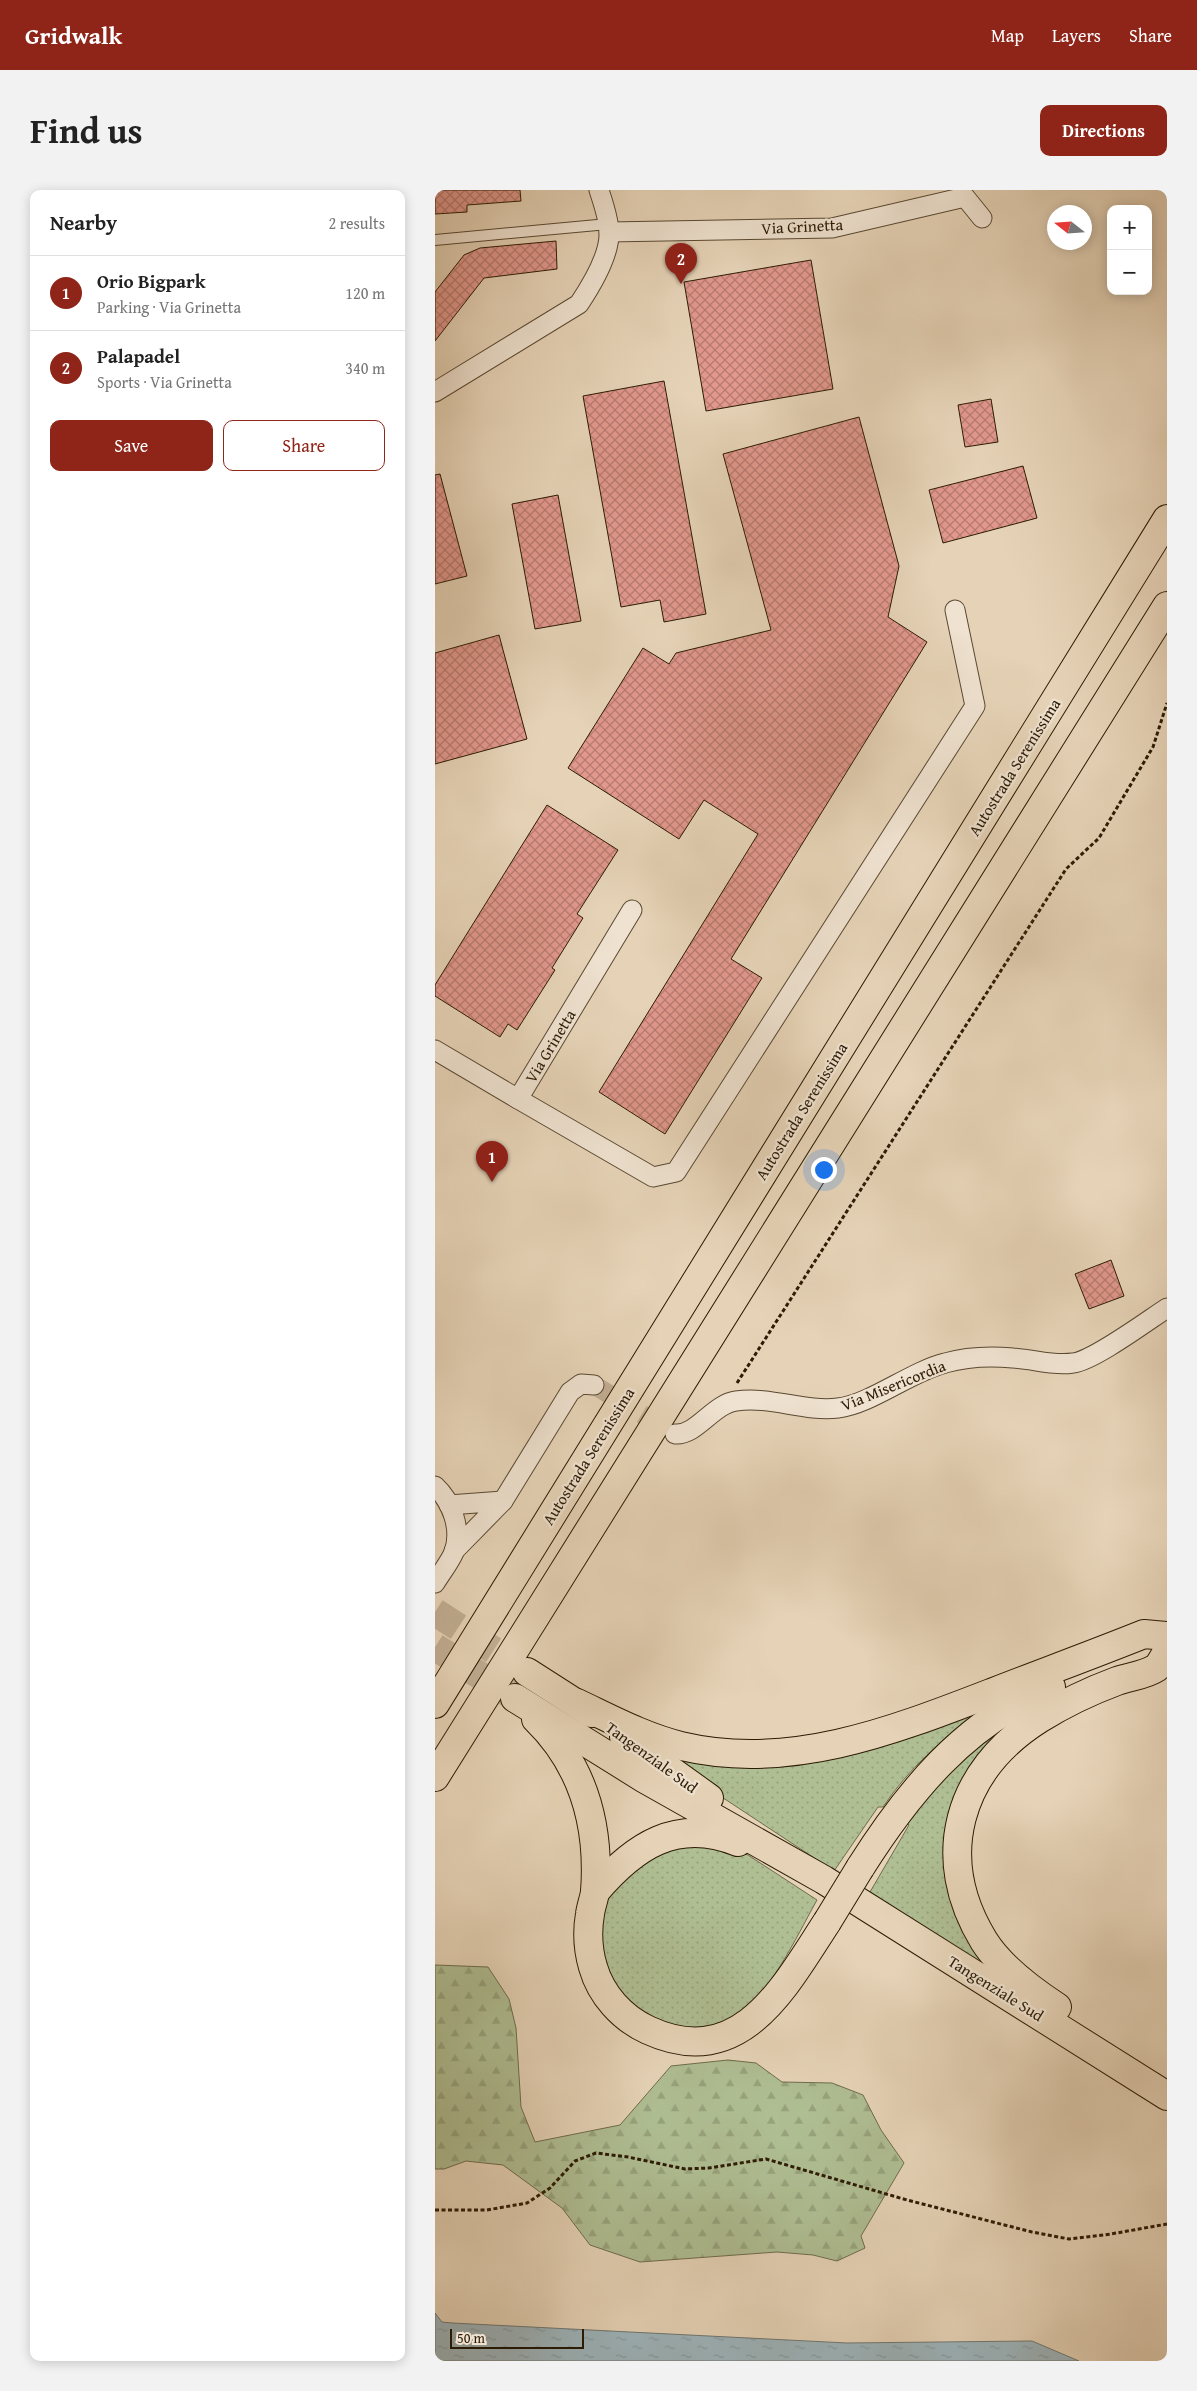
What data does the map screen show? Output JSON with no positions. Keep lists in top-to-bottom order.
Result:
{
  "streets": {
    "highway": ["Autostrada Serenissima", "Tangenziale Sud"],
    "street": ["Via Grinetta", "Via Misericordia"]
  },
  "scale_bar": "50 m",
  "north": "left",
  "page": {
    "header": "Gridwalk",
    "nav": ["Map", "Layers", "Share"],
    "title": "Find us",
    "buttons": [
      "Directions",
      ["Save", "Share"]
    ],
    "heading": ["Nearby", "2 results"],
    "map_buttons": ["+", "−"],
    "pins": ["2", "1"],
    "list": [
      {
        "mark": "1",
        "name": "Orio Bigpark",
        "note": "Parking · Via Grinetta",
        "value": "120 m"
      },
      {
        "mark": "2",
        "name": "Palapadel",
        "note": "Sports · Via Grinetta",
        "value": "340 m"
      }
    ],
    "scale": "50 m"
  }
}
